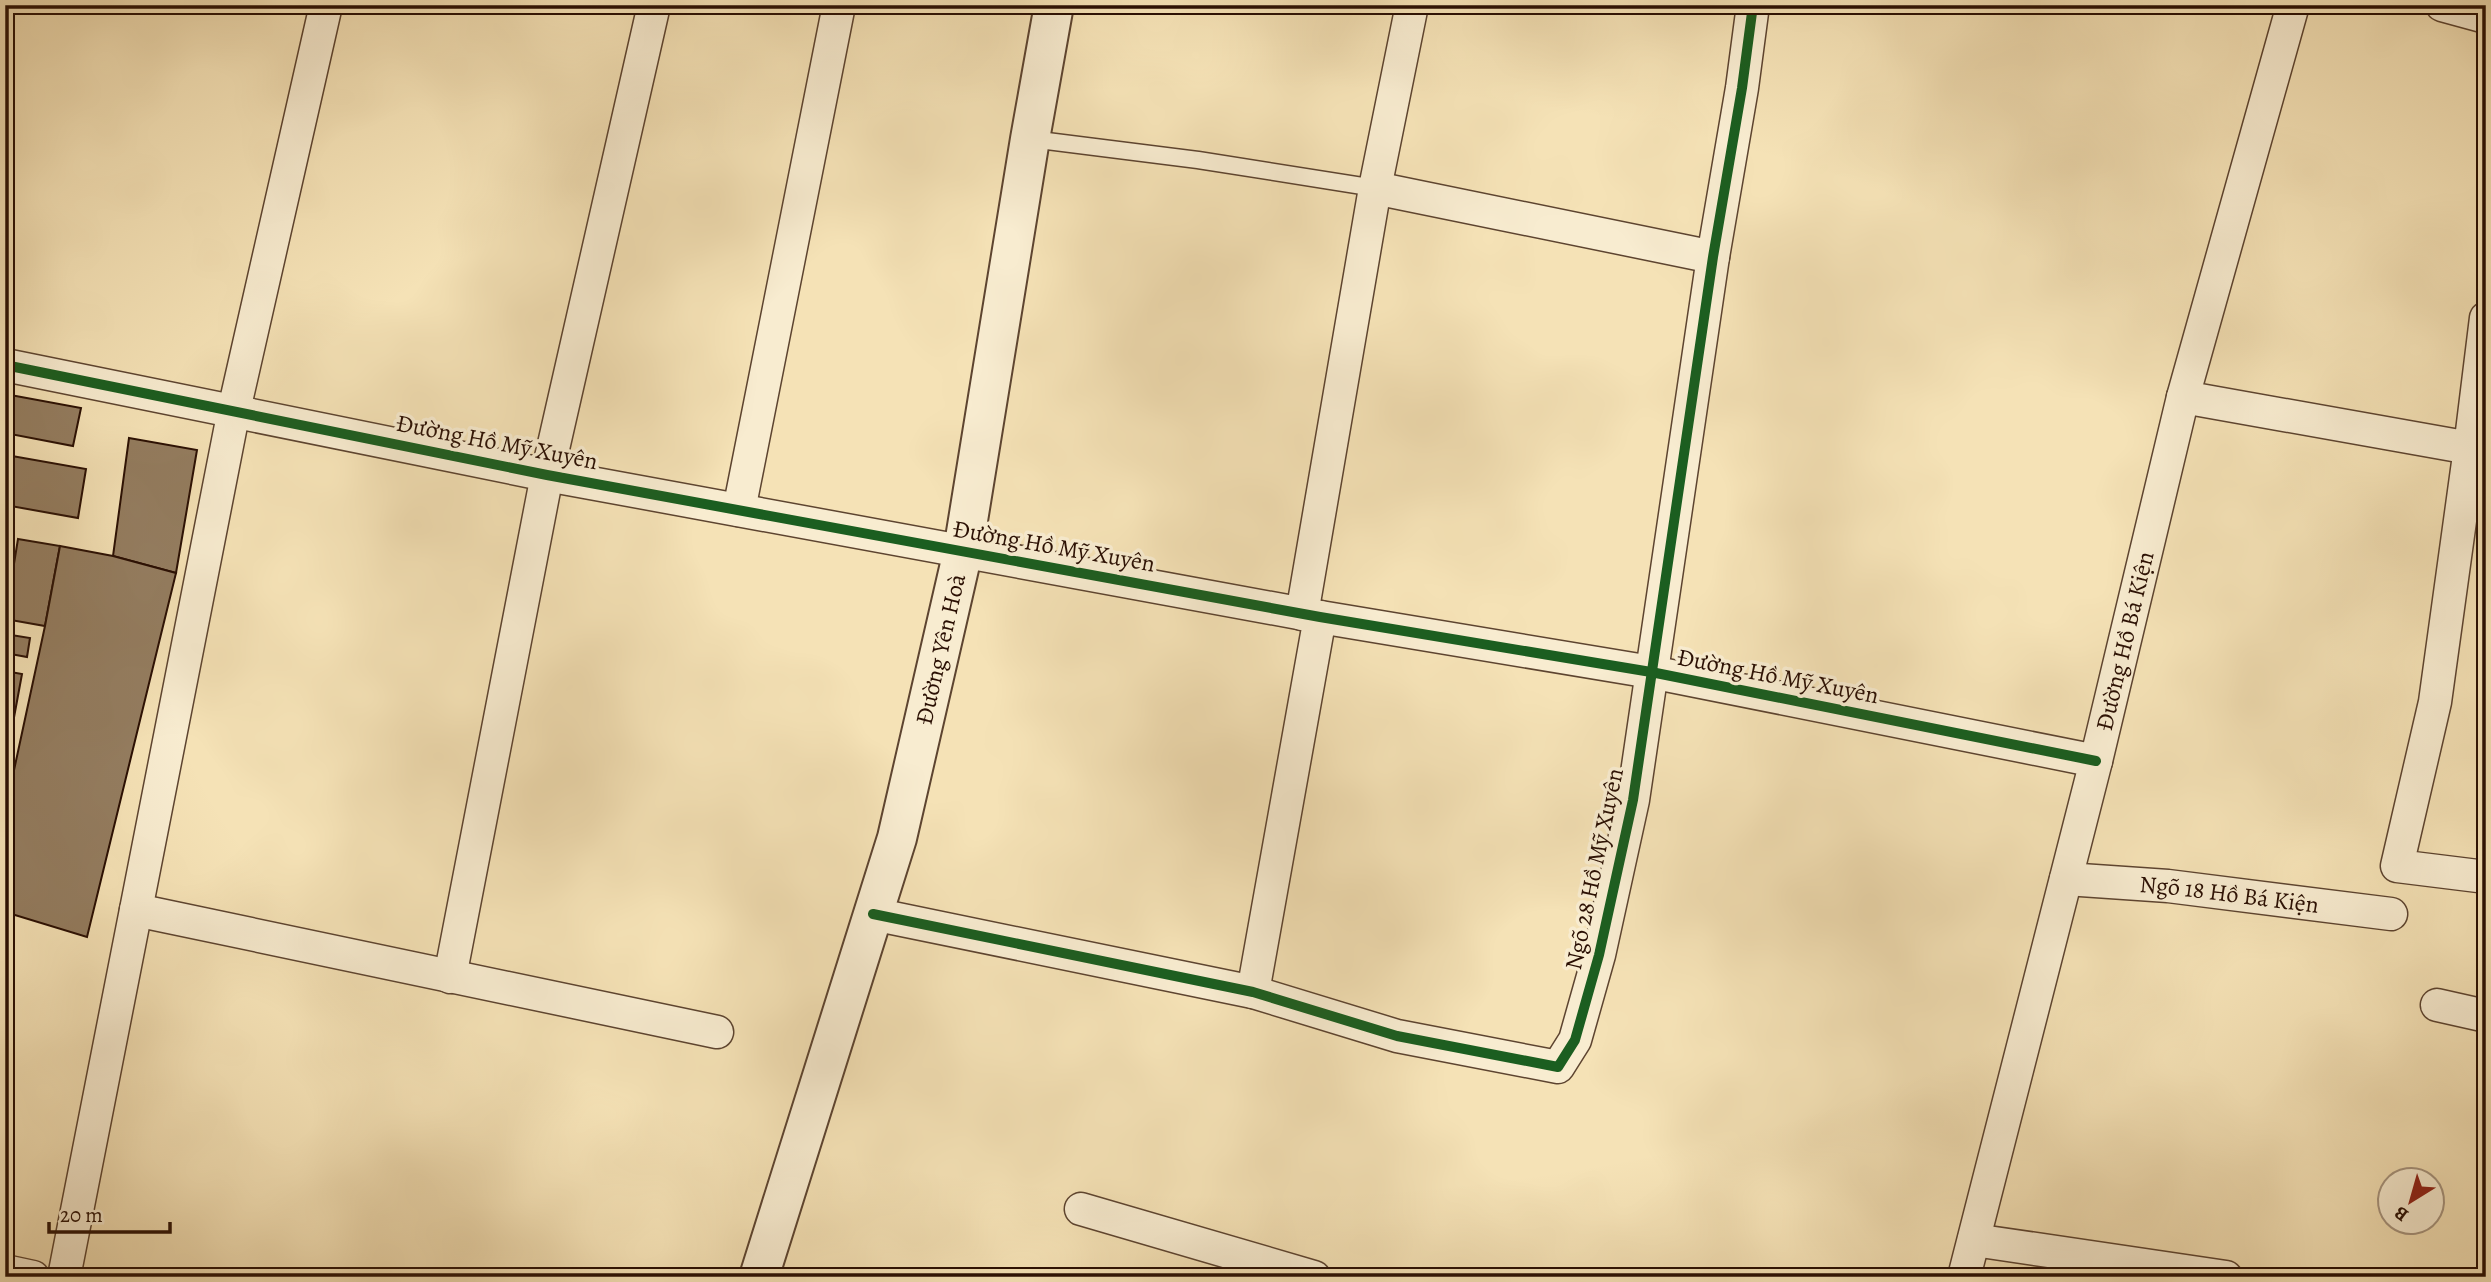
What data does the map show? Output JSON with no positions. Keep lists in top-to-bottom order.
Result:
{
  "streets": {
    "street": [
      "Đường Hồ Mỹ Xuyên",
      "Đường Hồ Bá Kiện",
      "Đường Yên Hoà",
      "Ngõ 28 Hồ Mỹ Xuyên",
      "Ngõ 18 Hồ Bá Kiện"
    ]
  },
  "crossings": [
    ["Đường Hồ Mỹ Xuyên", "Đường Hồ Bá Kiện"],
    ["Đường Hồ Mỹ Xuyên", "Đường Yên Hoà"],
    ["Đường Hồ Mỹ Xuyên", "Ngõ 28 Hồ Mỹ Xuyên"],
    ["Đường Hồ Bá Kiện", "Ngõ 18 Hồ Bá Kiện"]
  ],
  "scale_bar": "20 m",
  "north": "bottom left"
}
